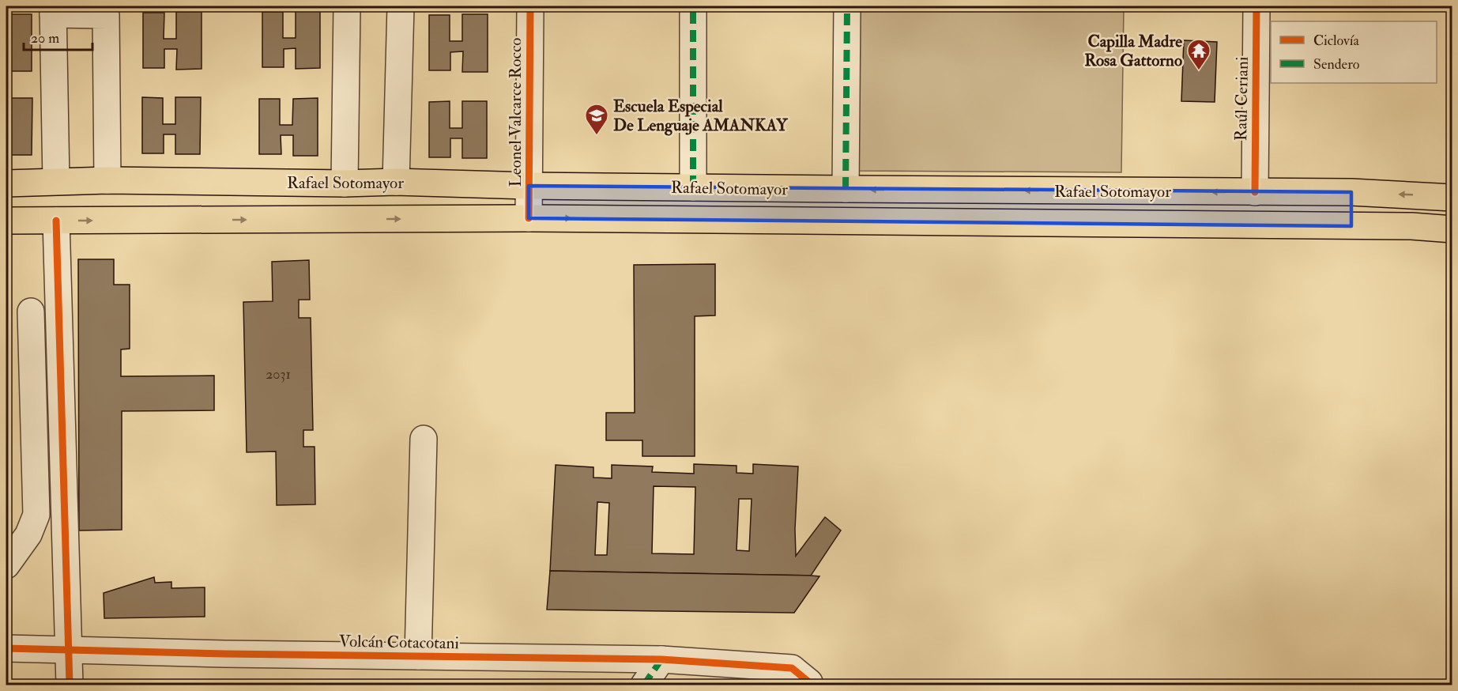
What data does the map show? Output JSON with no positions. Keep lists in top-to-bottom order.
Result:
{
  "streets": {
    "main road": ["Rafael Sotomayor"],
    "street": ["Raúl Ceriani", "Leonel Valcarce Rocco", "Volcán Cotacotani"]
  },
  "crossings": [
    ["Raúl Ceriani", "Rafael Sotomayor"],
    ["Leonel Valcarce Rocco", "Rafael Sotomayor"]
  ],
  "places": {
    "temple": ["Capilla Madre Rosa Gattorno"],
    "school or university": ["Escuela Especial De Lenguaje AMANKAY"]
  },
  "house_numbers": ["2031"],
  "legend": ["Ciclovía", "Sendero"],
  "scale_bar": "20 m"
}
